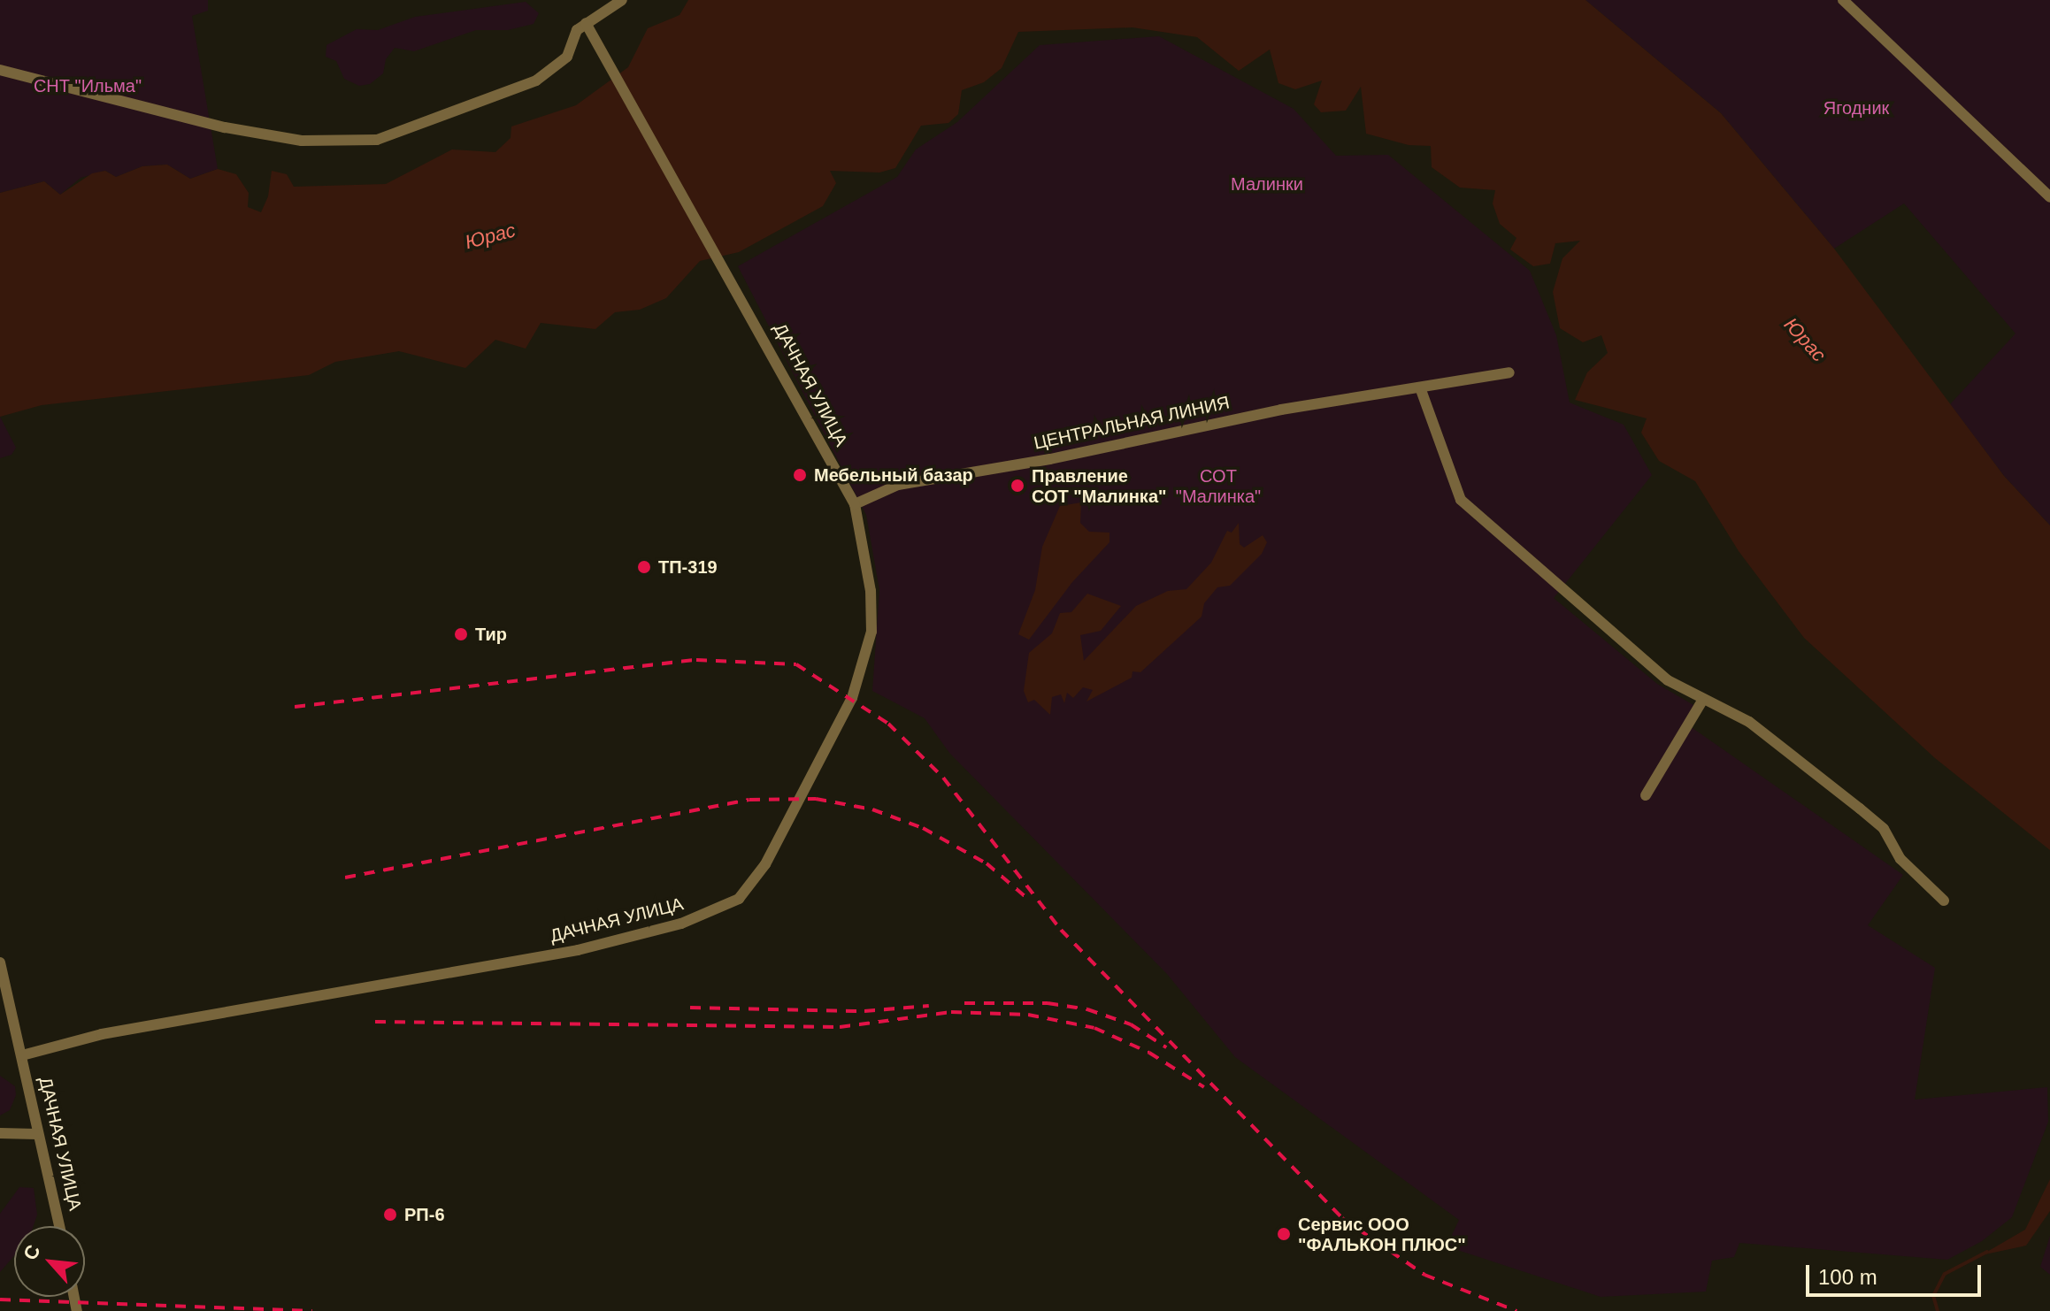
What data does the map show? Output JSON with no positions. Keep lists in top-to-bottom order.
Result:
{
  "streets": {
    "street": ["ДАЧНАЯ УЛИЦА", "ЦЕНТРАЛЬНАЯ ЛИНИЯ"]
  },
  "crossings": [
    ["ДАЧНАЯ УЛИЦА", "ЦЕНТРАЛЬНАЯ ЛИНИЯ"]
  ],
  "water": ["Юрас"],
  "parks": [
    "СНТ \"Ильма\"",
    "Ягодник",
    "Малинки",
    "СОТ \"Малинка\""
  ],
  "places": [
    "Мебельный базар",
    "Правление СОТ \"Малинка\"",
    "ТП-319",
    "Тир",
    "РП-6",
    "Сервис ООО \"ФАЛЬКОН ПЛЮС\""
  ],
  "scale_bar": "100 m",
  "north": "top left"
}
